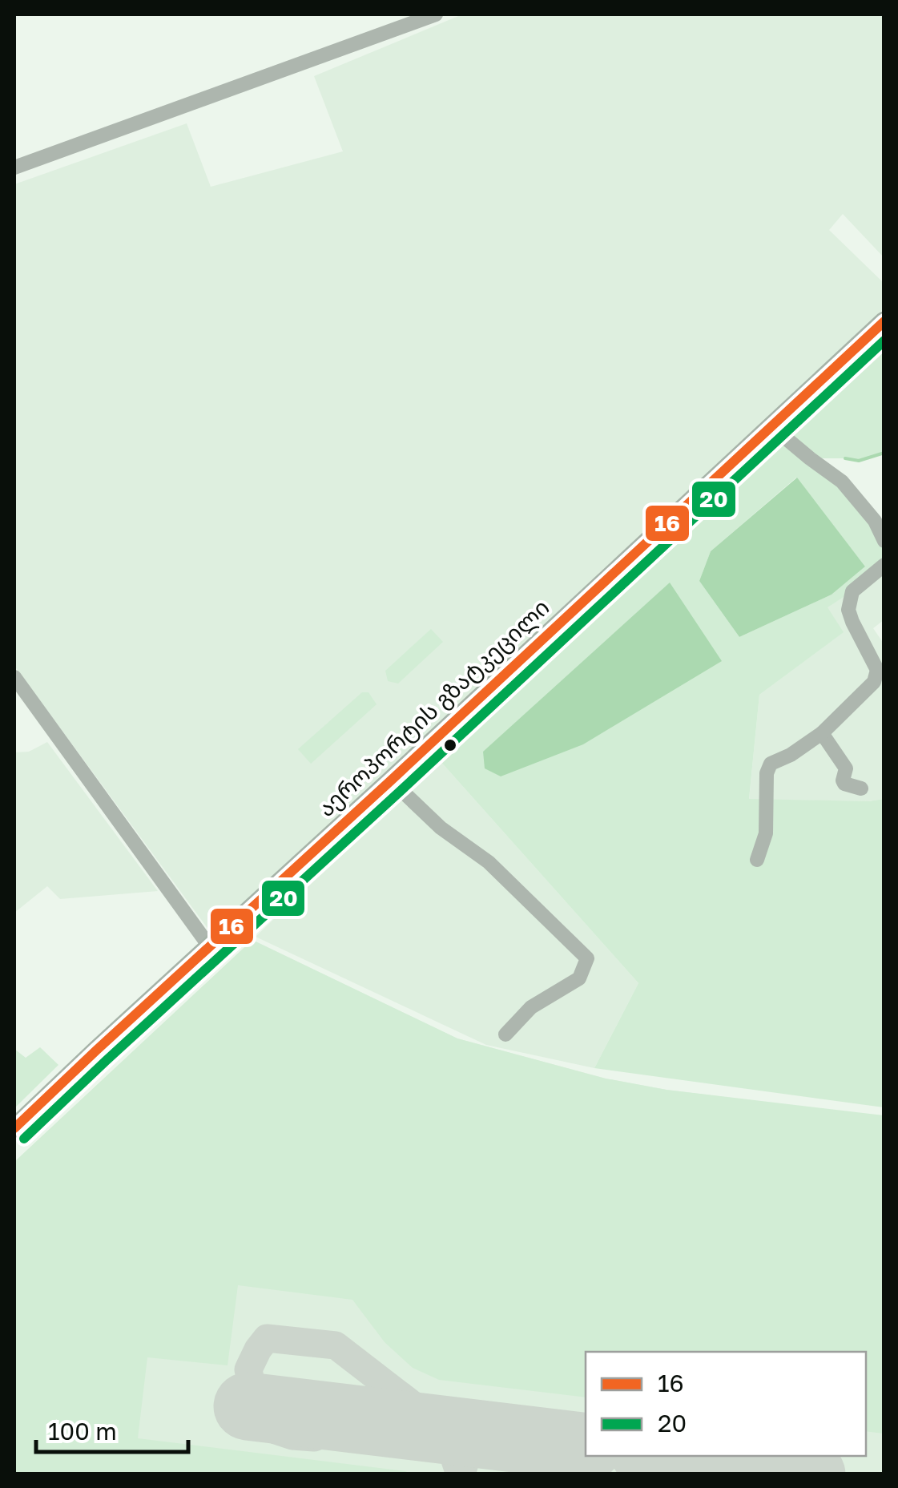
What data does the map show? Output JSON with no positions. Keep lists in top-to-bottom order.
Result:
{
  "streets": {
    "highway": ["აეროპორტის გზატკეცილი"]
  },
  "lines": ["transit line 16", "transit line 20"],
  "legend": ["16", "20"],
  "scale_bar": "100 m"
}
